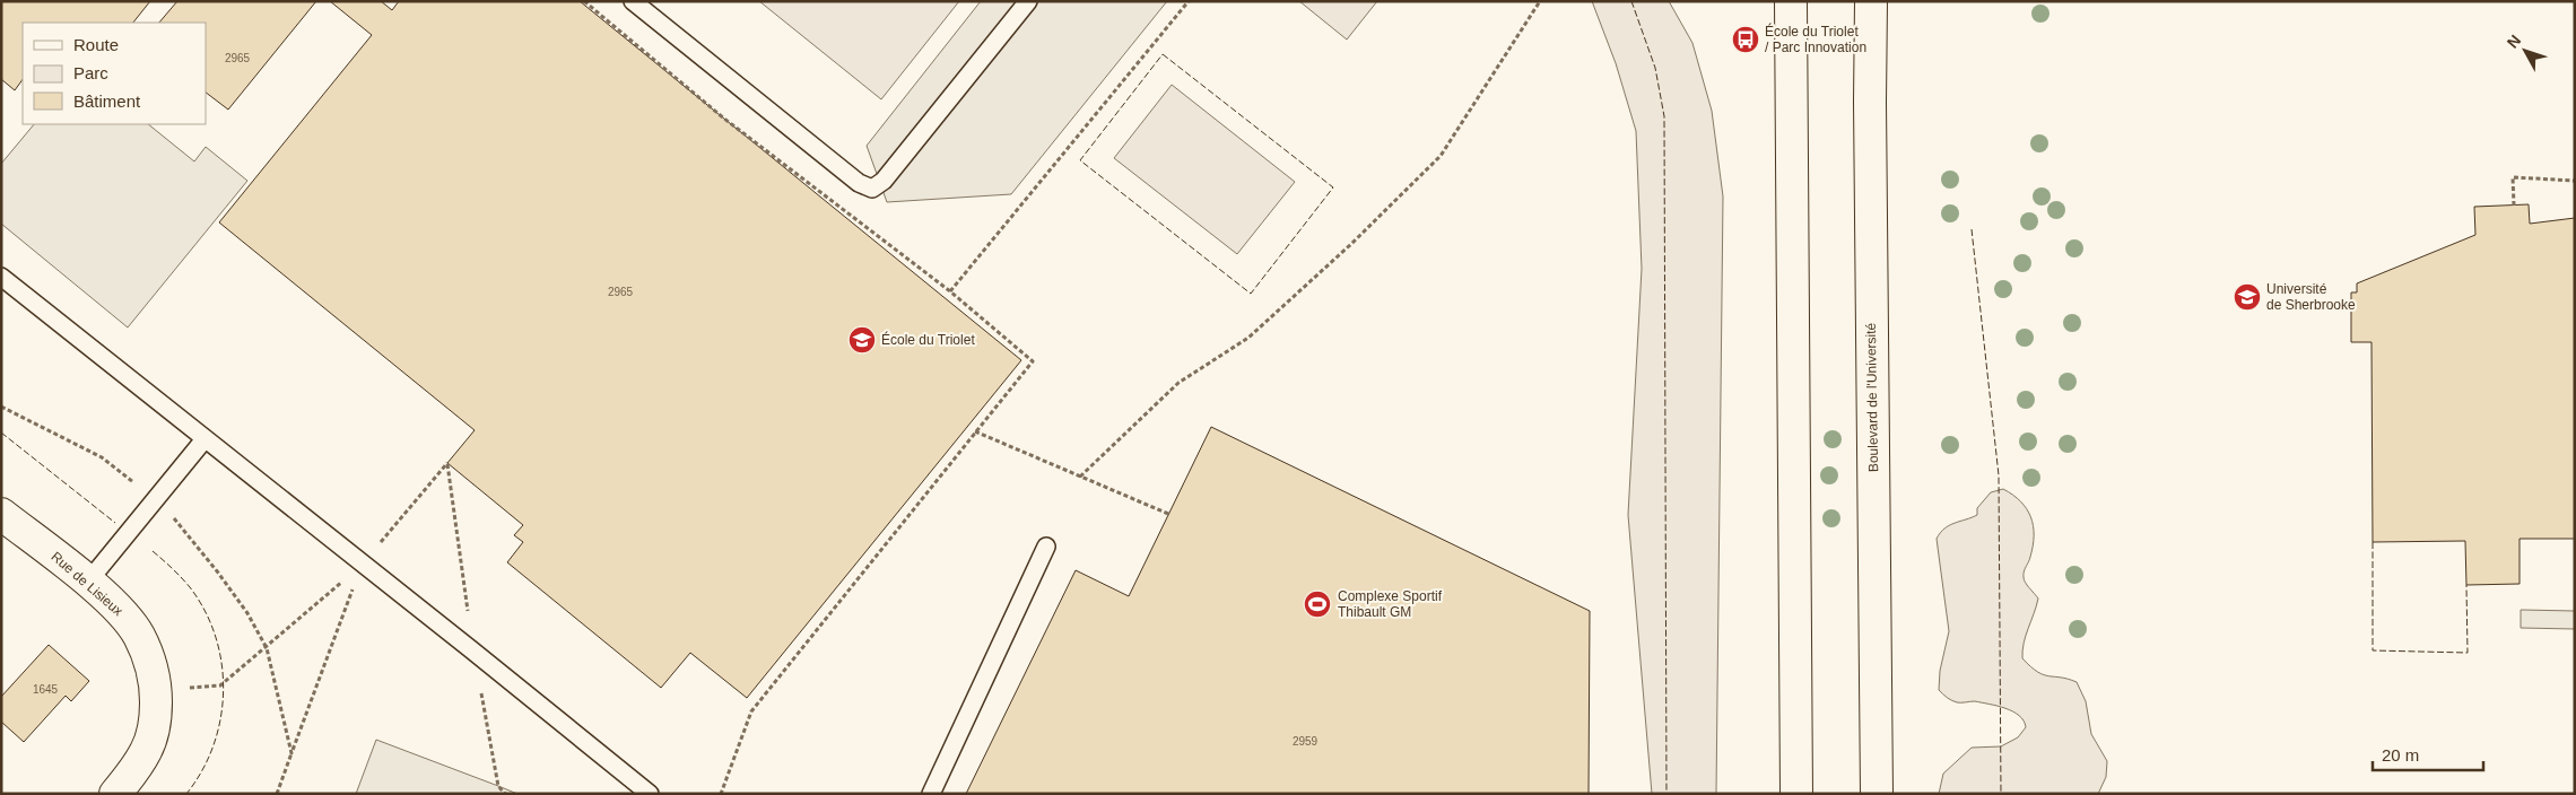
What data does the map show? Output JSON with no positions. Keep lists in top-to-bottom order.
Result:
{
  "streets": {
    "main road": ["Boulevard de l'Université", "Rue de Lisieux"]
  },
  "places": {
    "bus stop": ["École du Triolet / Parc Innovation"],
    "school or university": ["Université de Sherbrooke", "École du Triolet"],
    "sports": ["Complexe Sportif Thibault GM"]
  },
  "house_numbers": [
    "2965",
    "2965",
    "1645",
    "2959"
  ],
  "legend": ["Route", "Parc", "Bâtiment"],
  "scale_bar": "20 m",
  "north": "top left"
}
